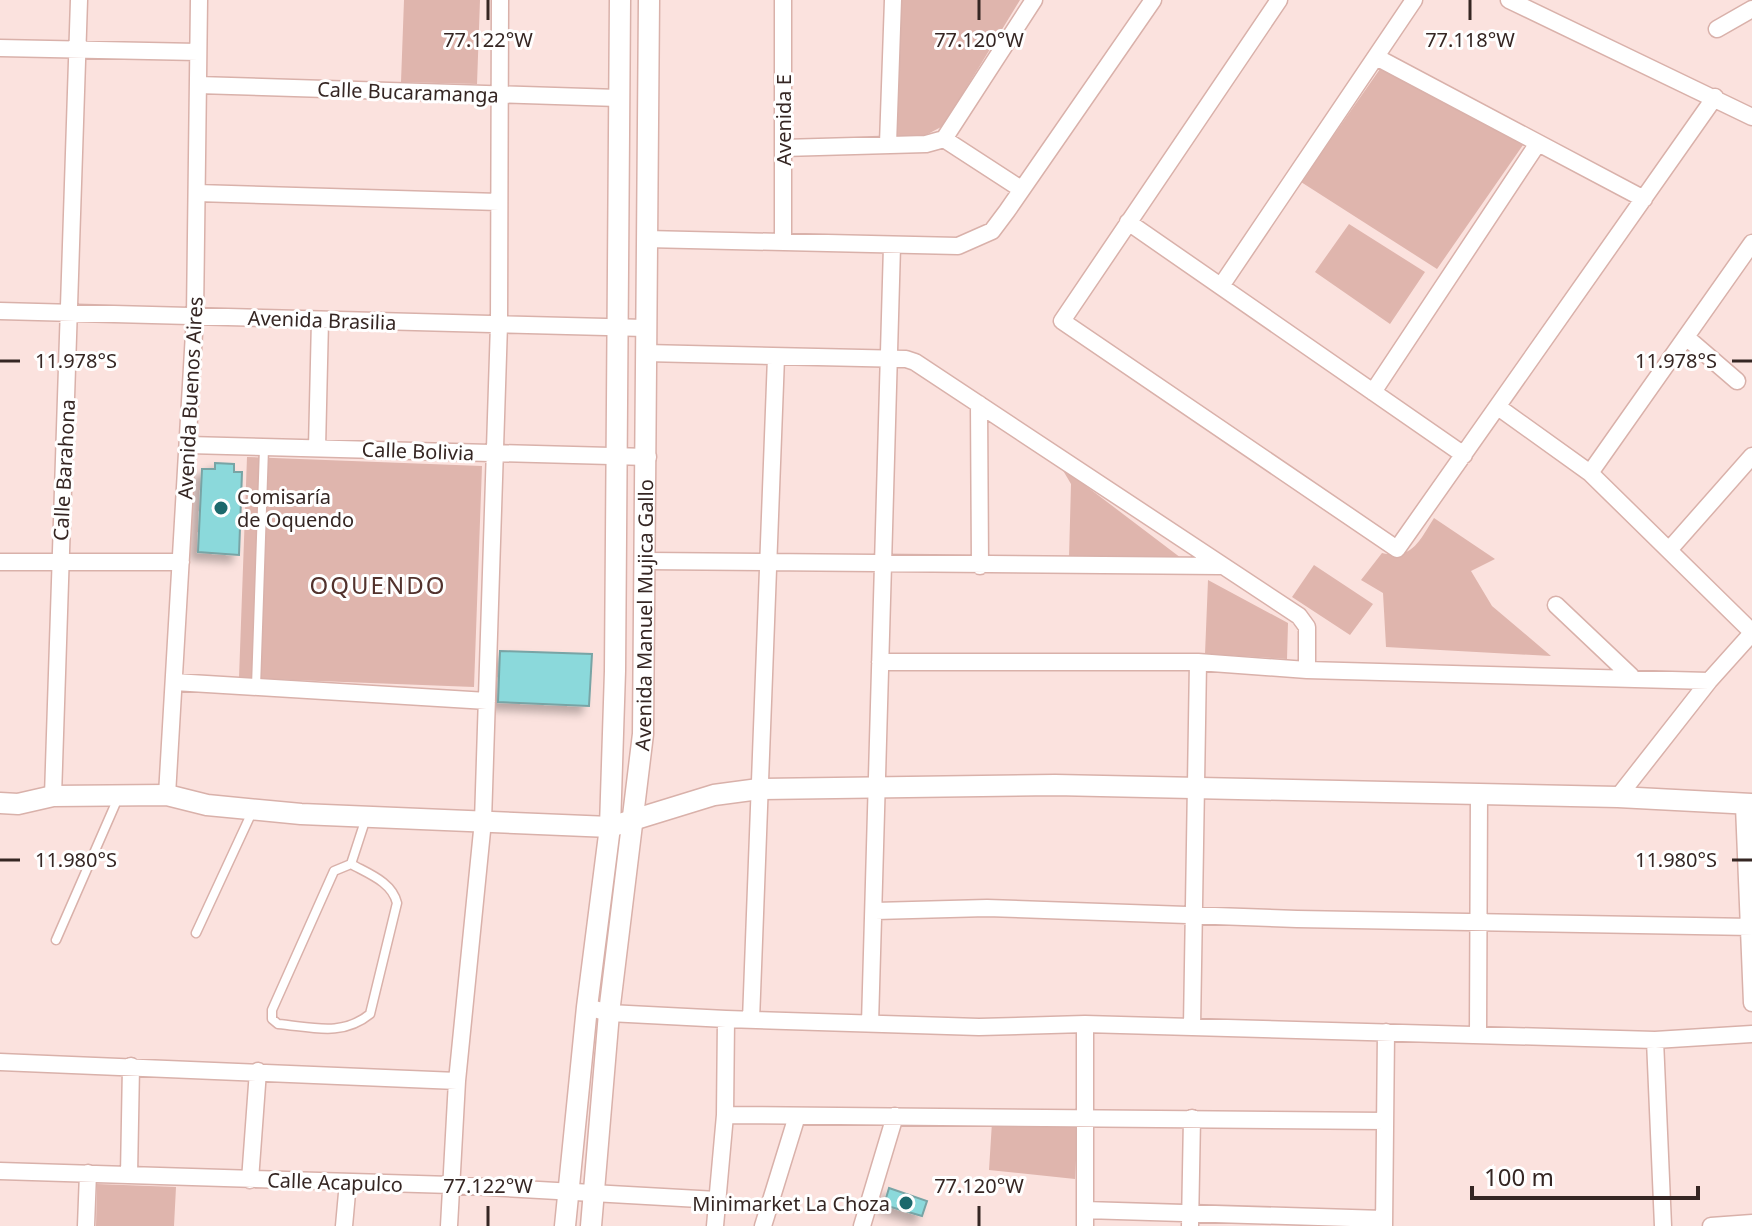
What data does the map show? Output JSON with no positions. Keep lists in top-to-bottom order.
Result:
{
  "streets": {
    "street": [
      "Calle Bucaramanga",
      "Avenida E",
      "Avenida Brasilia",
      "Avenida Buenos Aires",
      "Calle Bolivia",
      "Calle Barahona",
      "Avenida Manuel Mujica Gallo",
      "Calle Acapulco"
    ]
  },
  "crossings": [
    ["Calle Bucaramanga", "Avenida Buenos Aires"],
    ["Calle Bucaramanga", "Avenida Manuel Mujica Gallo"],
    ["Avenida Brasilia", "Avenida Buenos Aires"],
    ["Avenida Brasilia", "Calle Barahona"],
    ["Avenida Brasilia", "Avenida Manuel Mujica Gallo"],
    ["Avenida Buenos Aires", "Calle Bolivia"],
    ["Calle Bolivia", "Avenida Manuel Mujica Gallo"],
    ["Avenida Manuel Mujica Gallo", "Calle Acapulco"]
  ],
  "districts": ["OQUENDO"],
  "places": ["Comisaría de Oquendo", "Minimarket La Choza"],
  "scale_bar": "100 m",
  "coordinates": [
    "77.122°W",
    "77.120°W",
    "77.118°W",
    "11.978°S",
    "11.980°S"
  ]
}
